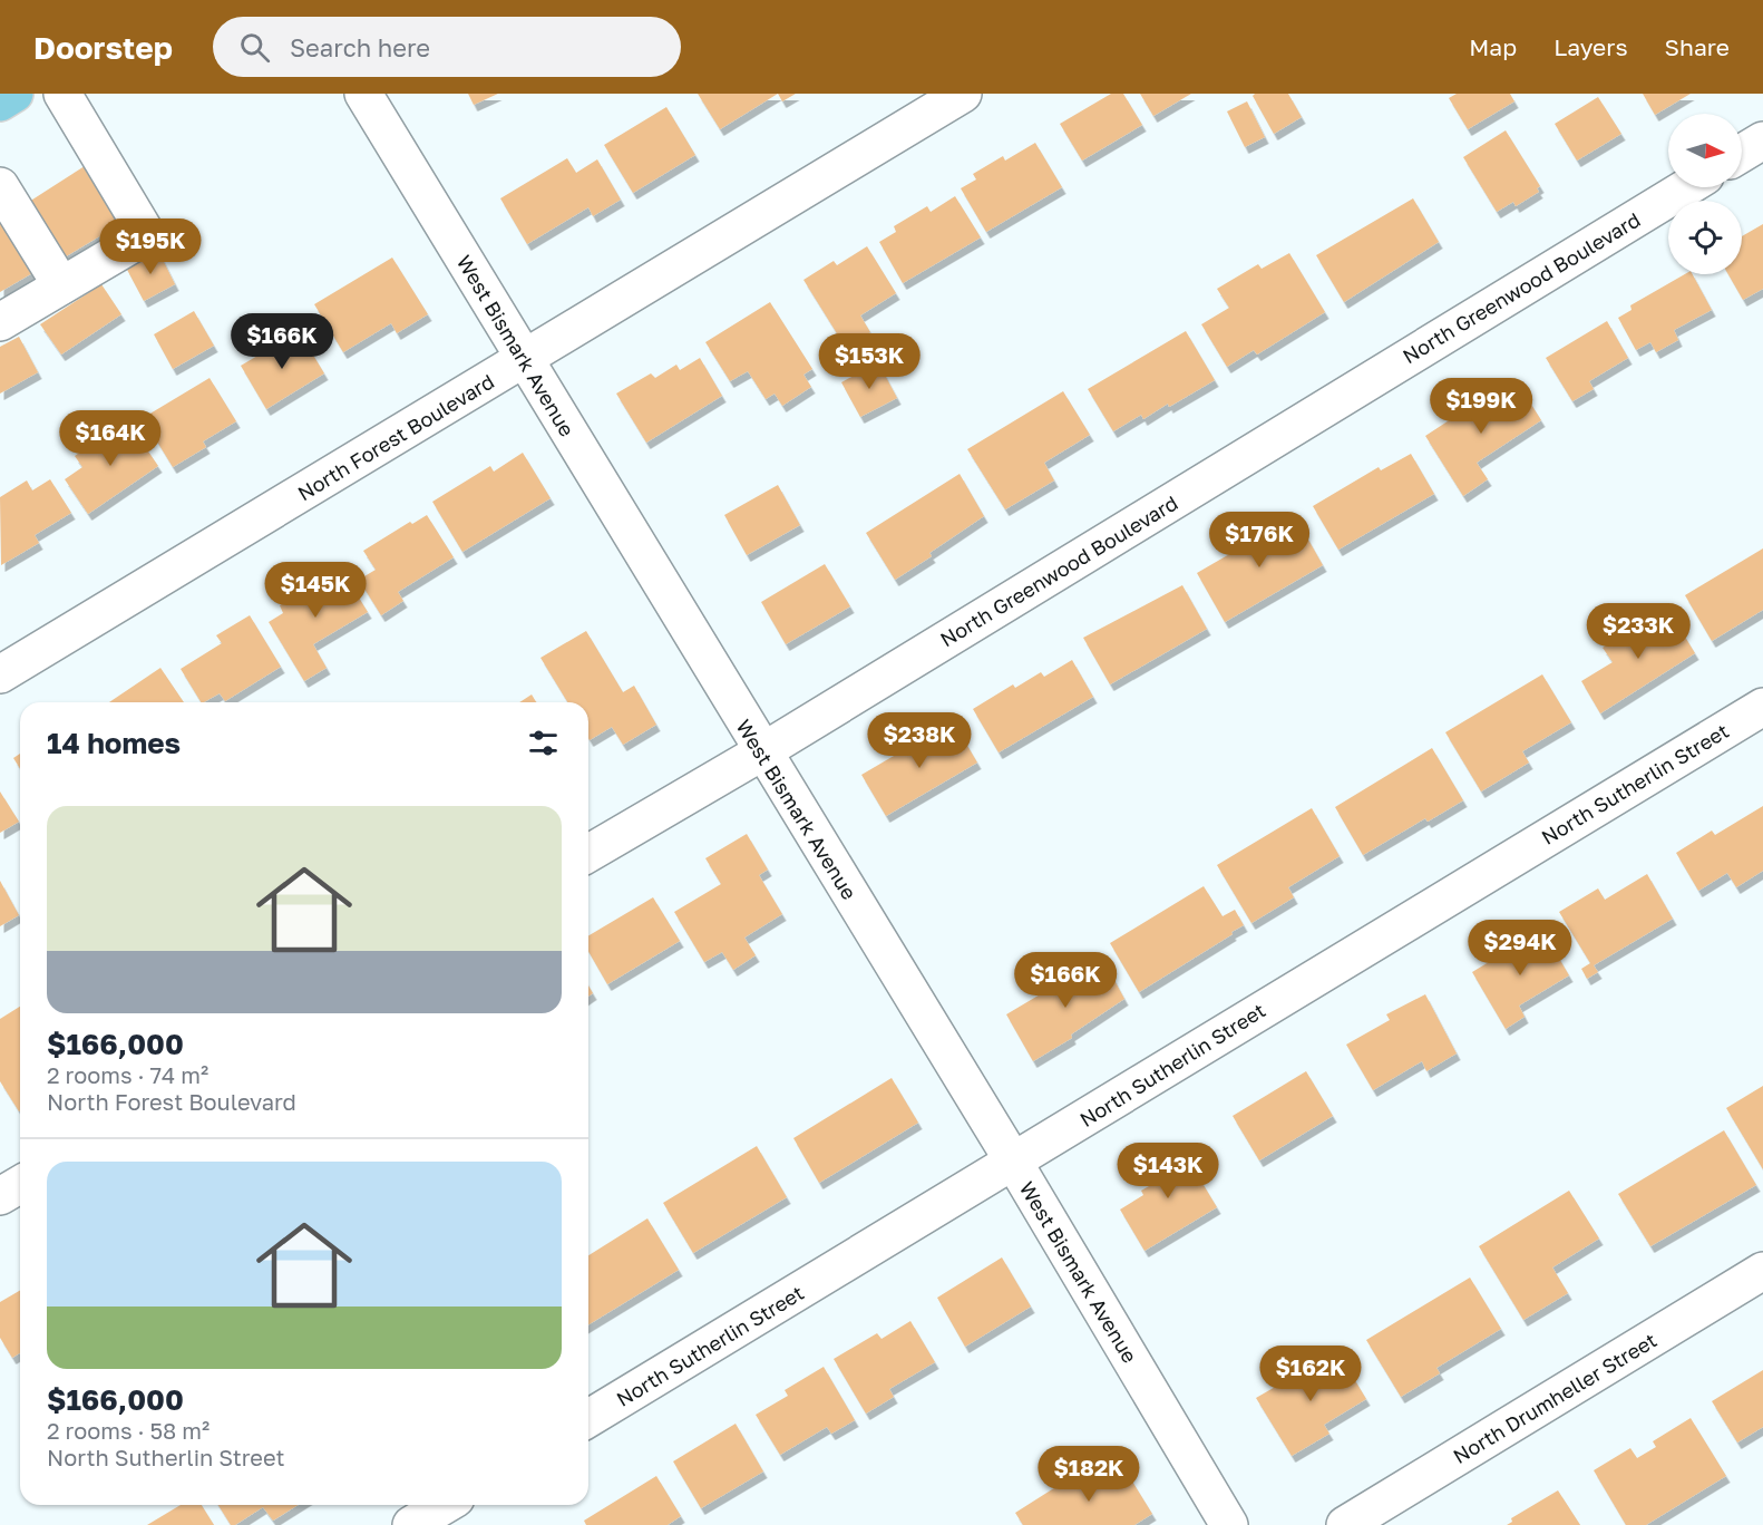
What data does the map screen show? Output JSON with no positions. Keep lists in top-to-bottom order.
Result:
{
  "streets": {
    "street": [
      "North Greenwood Boulevard",
      "West Bismark Avenue",
      "North Forest Boulevard",
      "North Sutherlin Street",
      "North Drumheller Street"
    ]
  },
  "crossings": [
    ["North Greenwood Boulevard", "West Bismark Avenue"],
    ["West Bismark Avenue", "North Forest Boulevard"],
    ["West Bismark Avenue", "North Sutherlin Street"]
  ],
  "north": "right",
  "page": {
    "header": "Doorstep",
    "search": "Search here",
    "nav": ["Map", "Layers", "Share"],
    "price": [
      "$195K",
      "$166K",
      "$153K",
      "$199K",
      "$164K",
      "$176K",
      "$145K",
      "$233K",
      "$238K",
      "$294K",
      "$166K",
      "$143K",
      "$162K",
      "$182K"
    ],
    "heading": "14 homes",
    "list": [
      {
        "name": "$166,000",
        "note": "2 rooms · 74 m² · North Forest Boulevard"
      },
      {
        "name": "$166,000",
        "note": "2 rooms · 58 m² · North Sutherlin Street"
      }
    ]
  }
}
